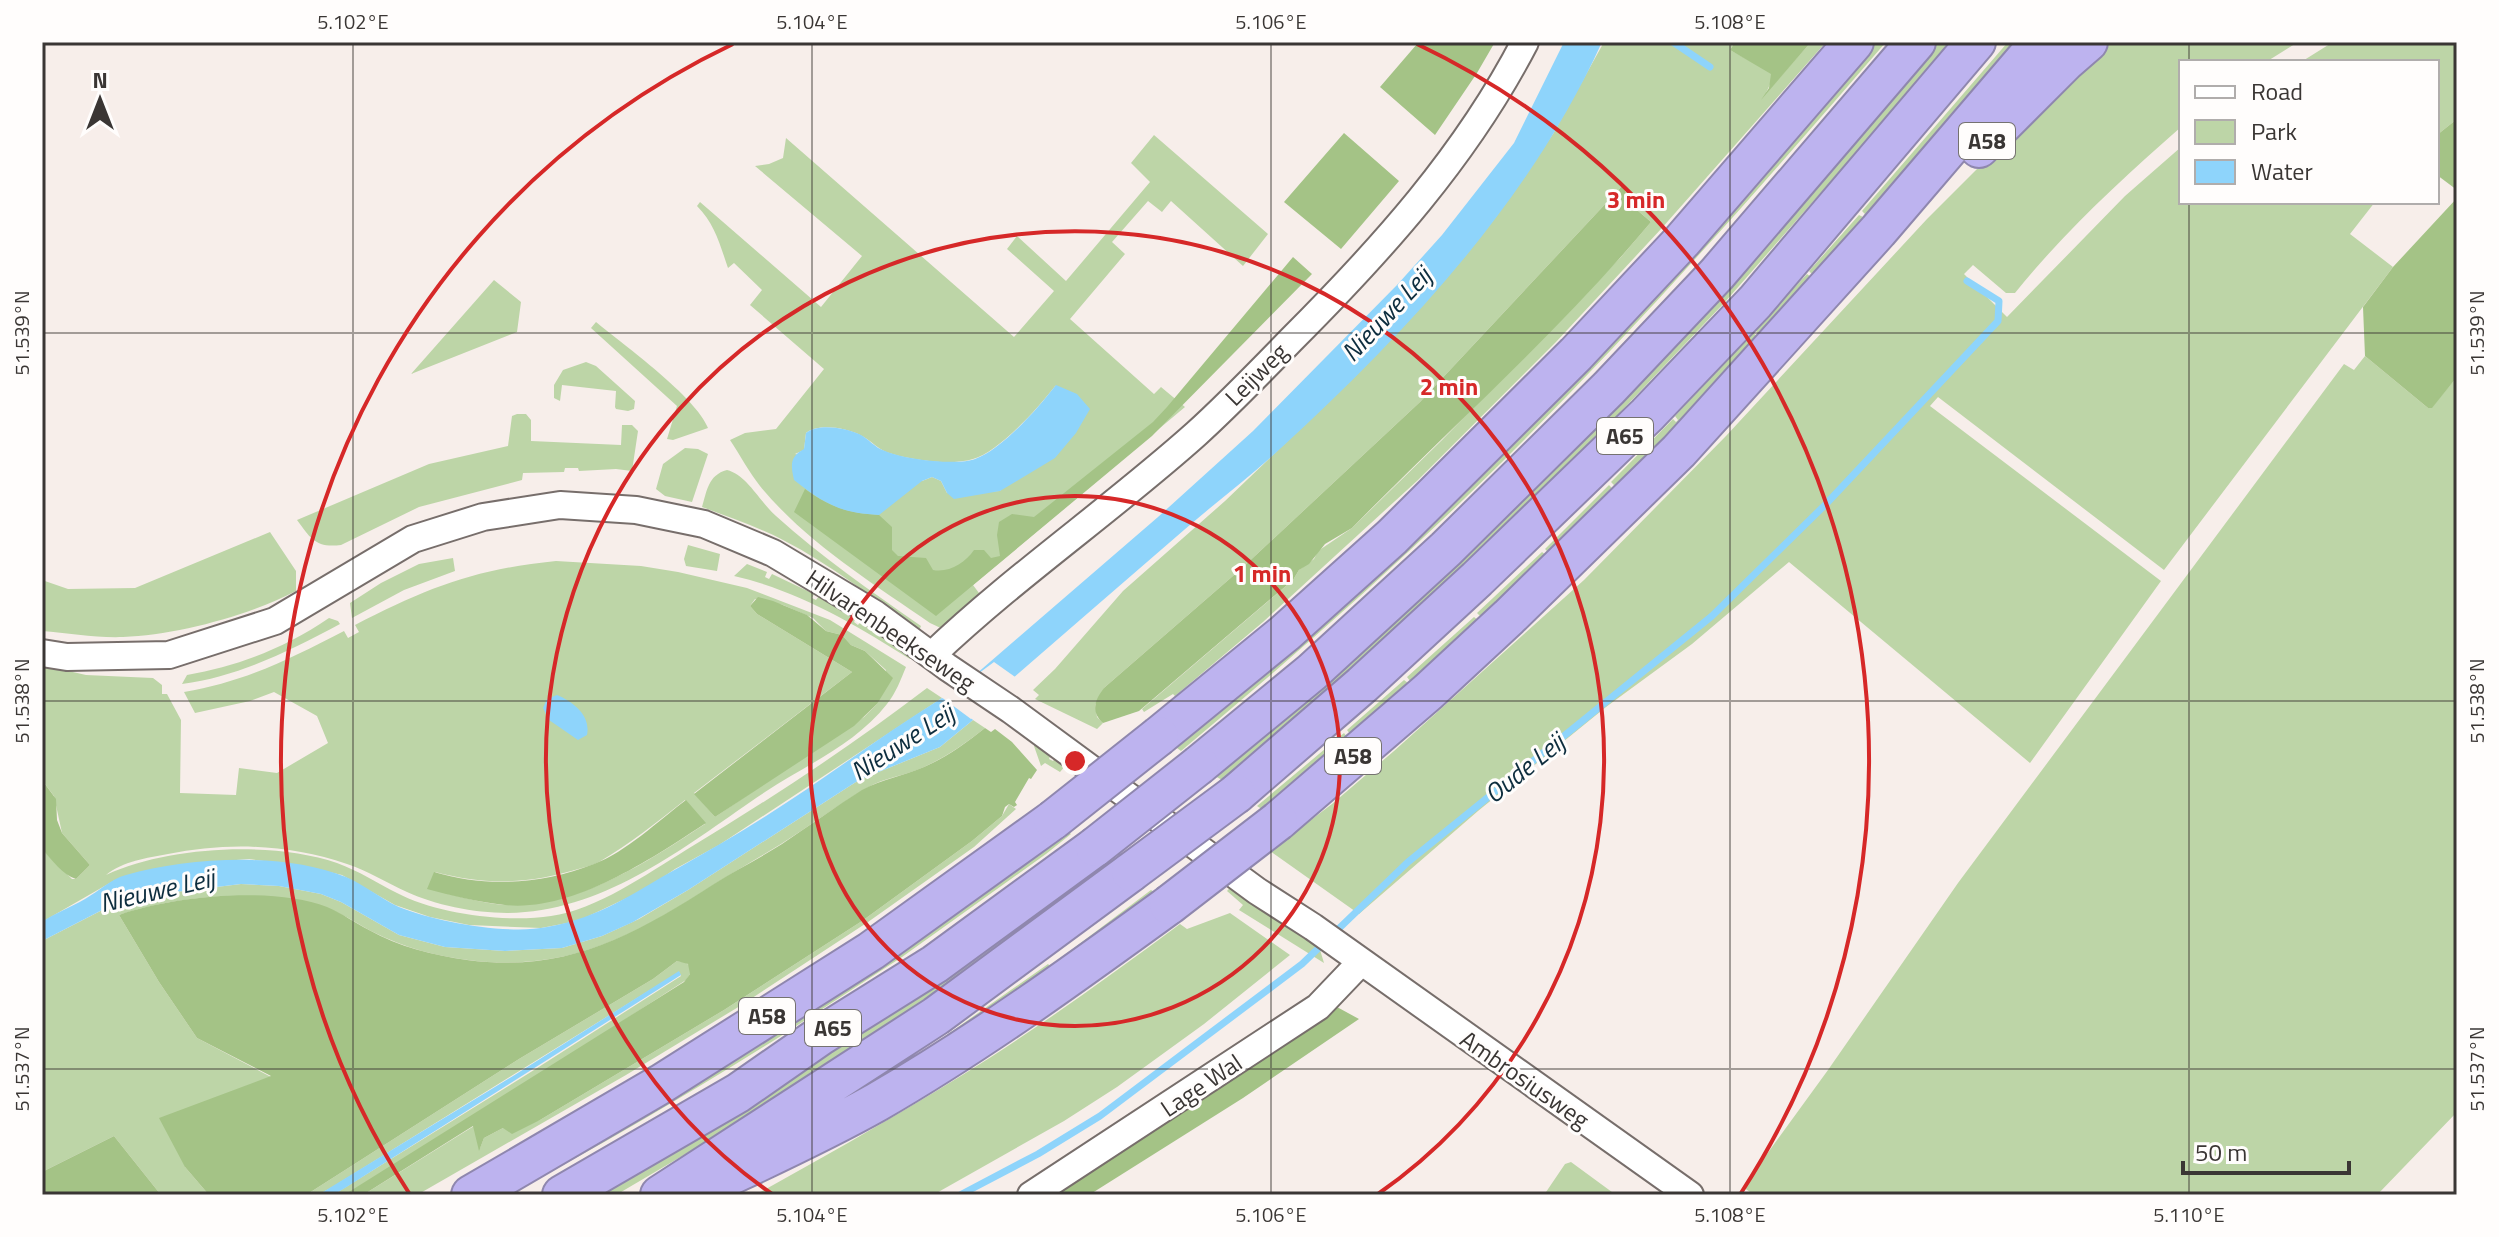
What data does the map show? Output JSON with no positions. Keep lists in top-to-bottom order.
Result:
{
  "streets": {
    "highway": ["A58", "A65"],
    "street": [
      "Leijweg",
      "Hilvarenbeekseweg",
      "Ambrosiusweg",
      "Lage Wal"
    ]
  },
  "crossings": [
    ["Leijweg", "Hilvarenbeekseweg"],
    ["Hilvarenbeekseweg", "Ambrosiusweg"],
    ["Hilvarenbeekseweg", "Lage Wal"],
    ["Ambrosiusweg", "Lage Wal"]
  ],
  "water": ["Nieuwe Leij", "Oude Leij"],
  "legend": ["Road", "Park", "Water"],
  "scale_bar": "50 m",
  "north": "top",
  "coordinates": [
    "5.102°E",
    "5.104°E",
    "5.106°E",
    "5.108°E",
    "51.539°N",
    "51.538°N",
    "51.537°N",
    "5.110°E"
  ],
  "rings": ["3 min", "2 min", "1 min"]
}
